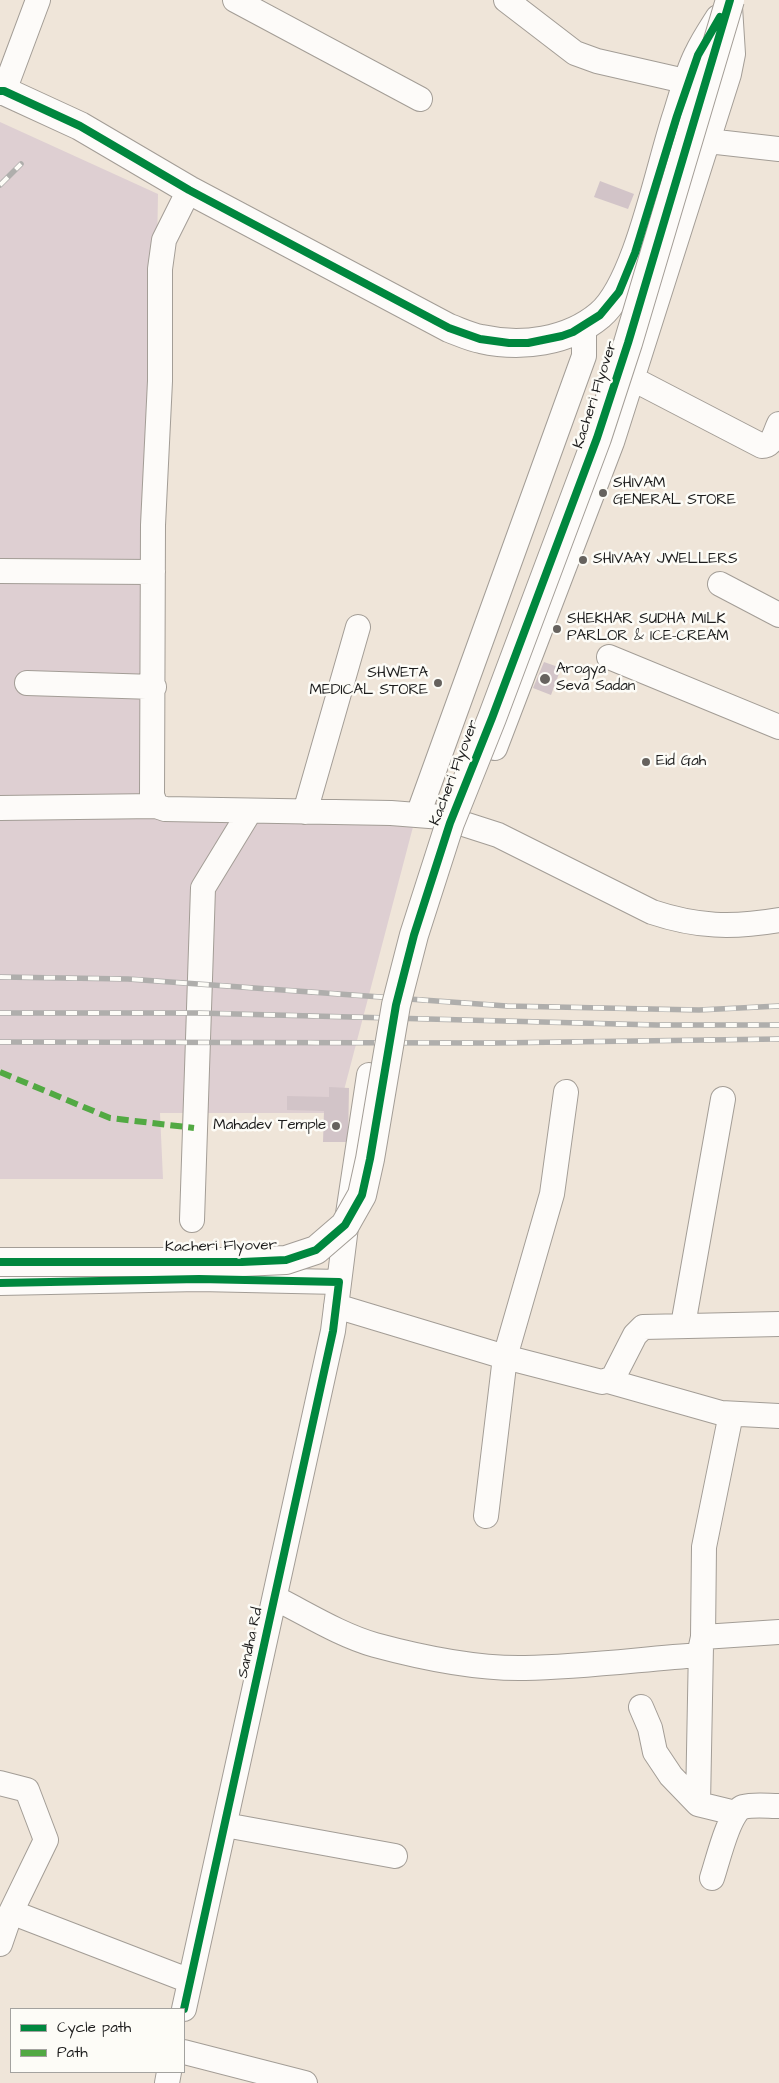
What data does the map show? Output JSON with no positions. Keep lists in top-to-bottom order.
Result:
{
  "streets": {
    "main road": ["Kacheri Flyover"],
    "street": ["Sandha Rd"]
  },
  "places": [
    "SHIVAM GENERAL STORE",
    "SHIVAAY JWELLERS",
    "SHEKHAR SUDHA MILK PARLOR & ICE-CREAM",
    "Arogya Seva Sadan",
    "SHWETA MEDICAL STORE",
    "Eid Gah",
    "Mahadev Temple"
  ],
  "legend": ["Cycle path", "Path"]
}
